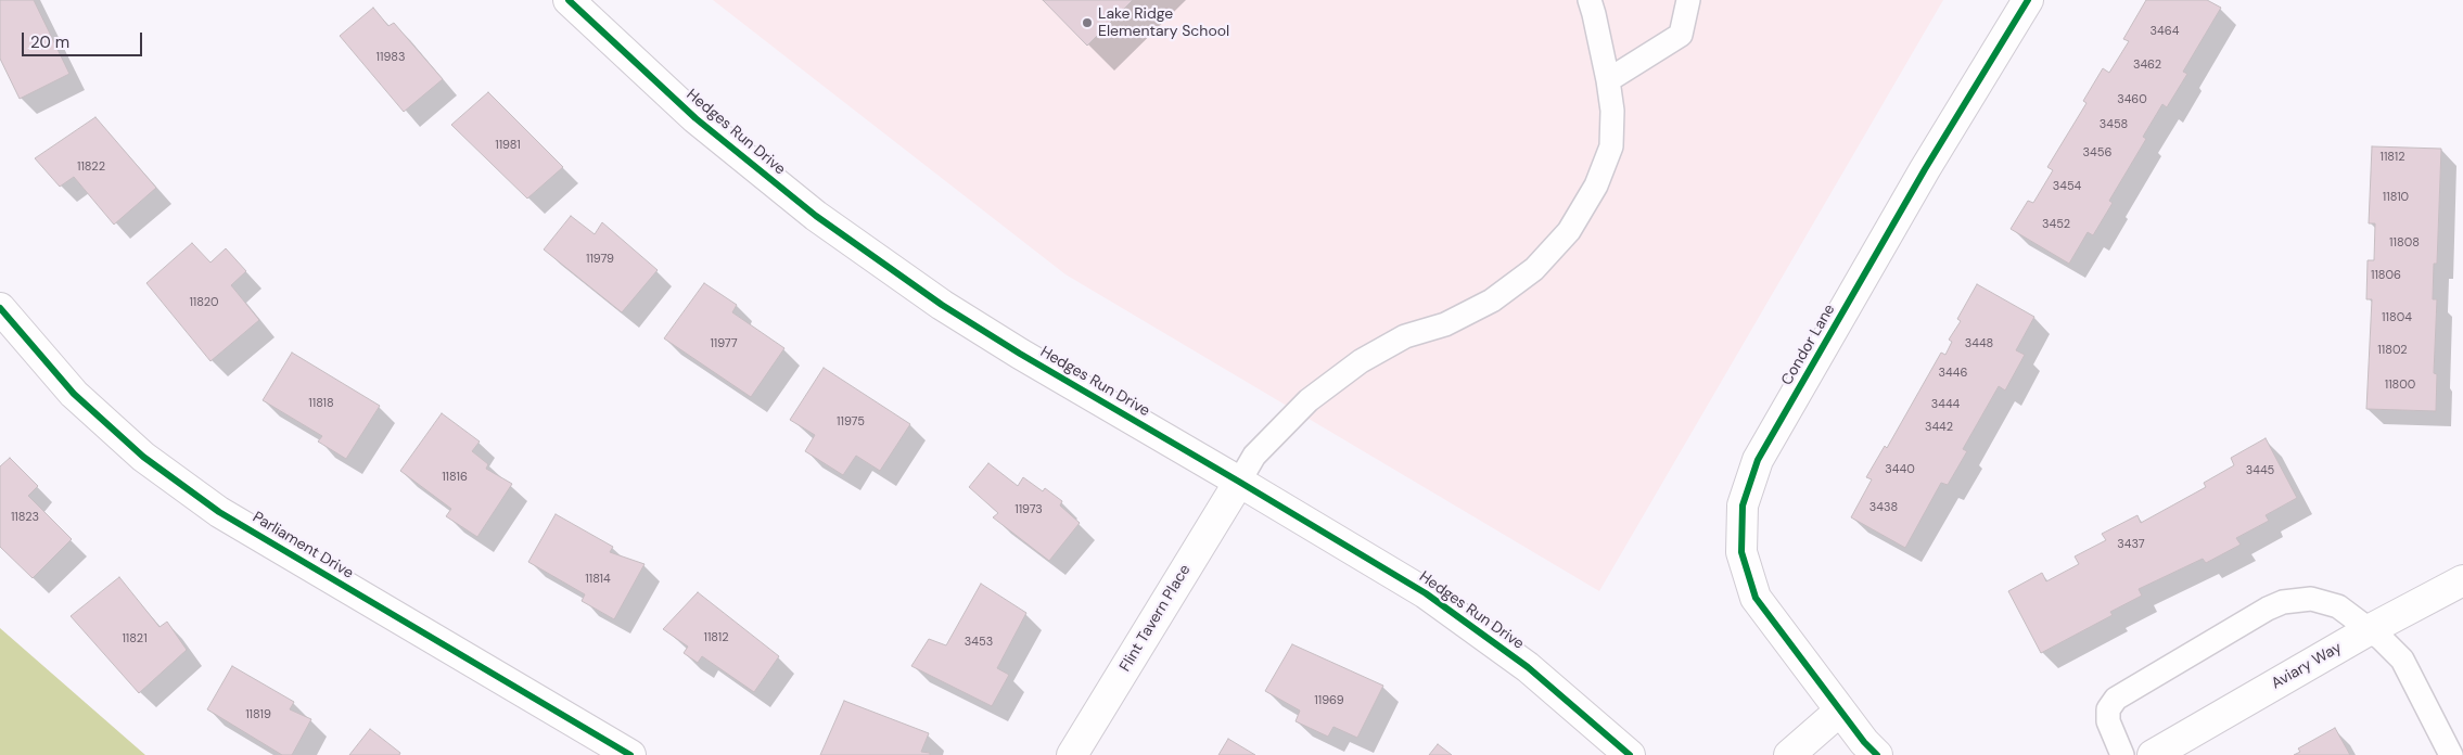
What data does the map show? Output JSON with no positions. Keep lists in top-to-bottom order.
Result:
{
  "streets": {
    "street": [
      "Hedges Run Drive",
      "Condor Lane",
      "Parliament Drive",
      "Flint Tavern Place",
      "Aviary Way"
    ]
  },
  "crossings": [
    ["Hedges Run Drive", "Flint Tavern Place"]
  ],
  "places": ["Lake Ridge Elementary School"],
  "house_numbers": [
    "3464",
    "11983",
    "3462",
    "3460",
    "3458",
    "11981",
    "3456",
    "11812",
    "11822",
    "3454",
    "11810",
    "3452",
    "11808",
    "11979",
    "11806",
    "11820",
    "11804",
    "11977",
    "3448",
    "11802",
    "3446",
    "11800",
    "11818",
    "3444",
    "11975",
    "3442",
    "3440",
    "3445",
    "11816",
    "3438",
    "11973",
    "11823",
    "3437",
    "11814",
    "11812",
    "11821",
    "3453",
    "11969",
    "11819"
  ],
  "scale_bar": "20 m"
}
